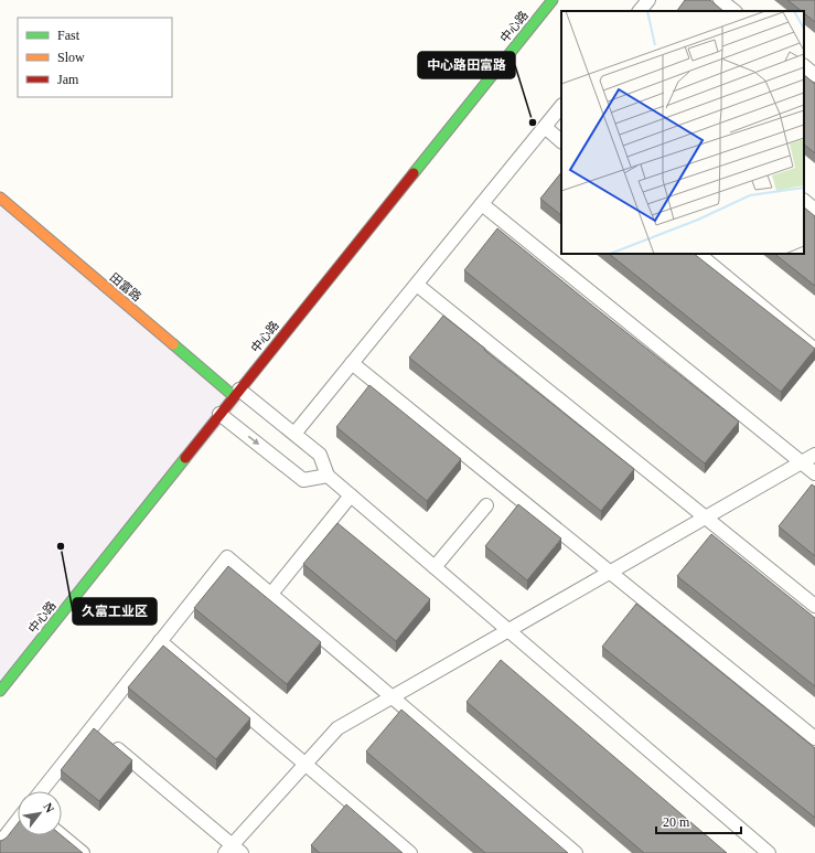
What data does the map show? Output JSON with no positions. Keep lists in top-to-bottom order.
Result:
{
  "streets": {
    "street": ["中心路", "田富路"]
  },
  "crossings": [
    ["中心路", "田富路"]
  ],
  "places": ["中心路田富路", "久富工业区"],
  "legend": ["Fast", "Slow", "Jam"],
  "scale_bar": "20 m",
  "north": "top right"
}
